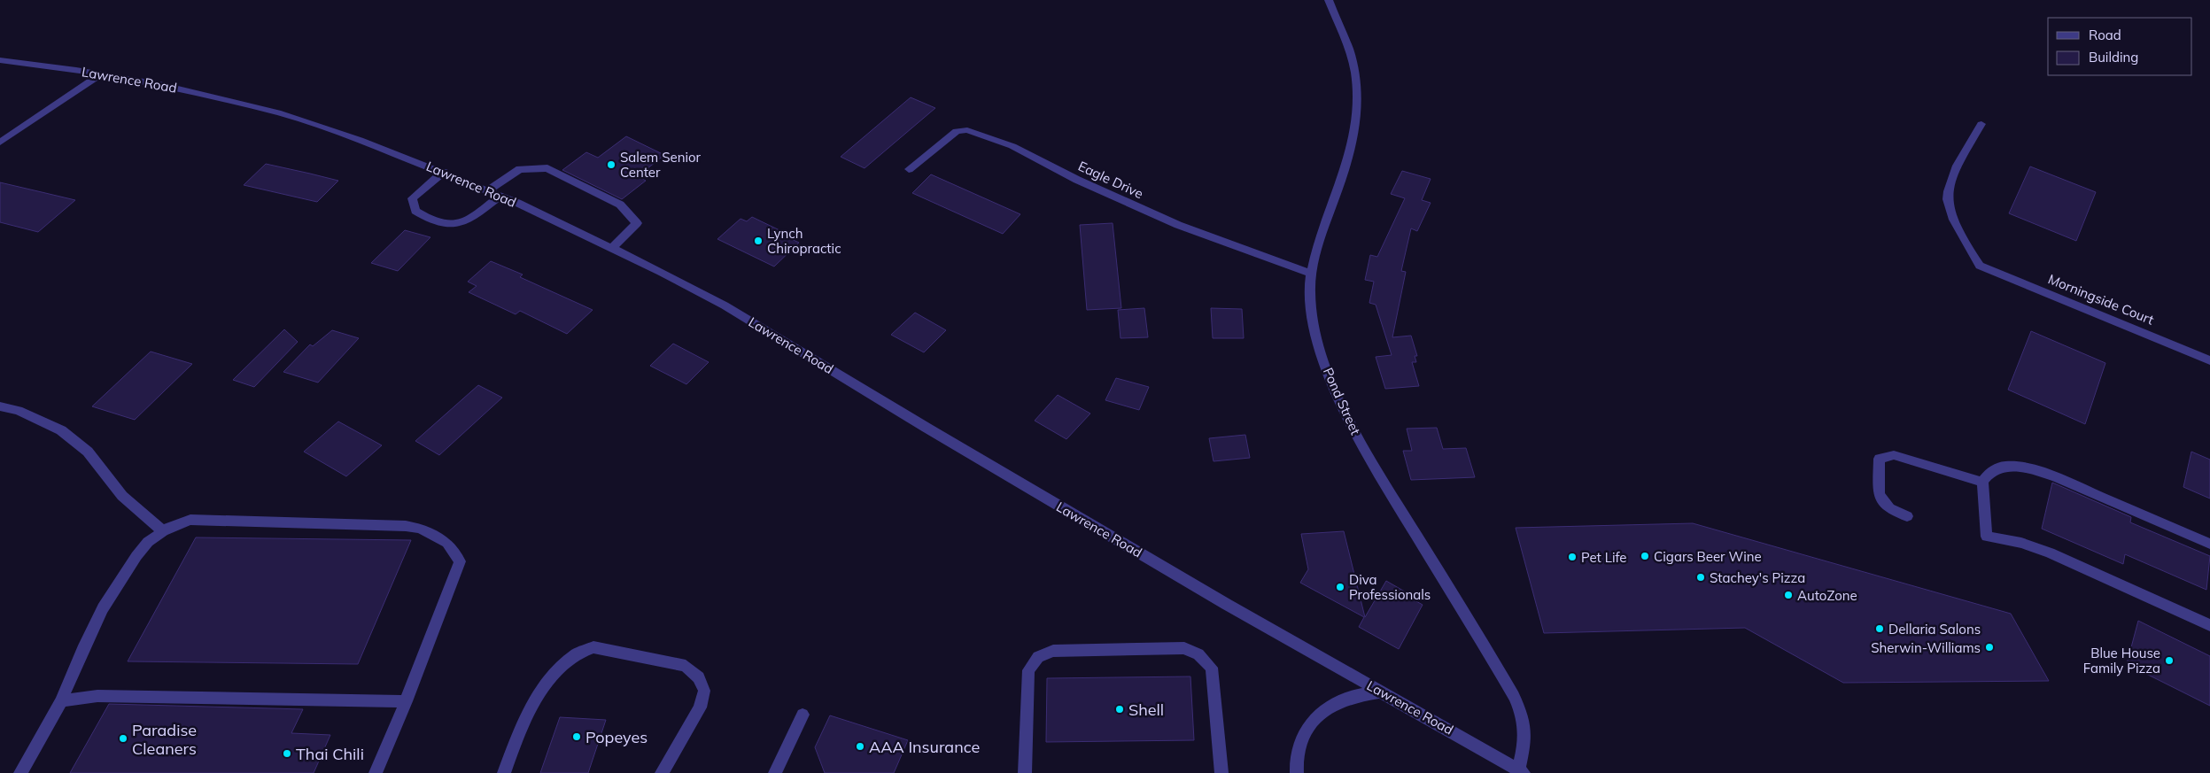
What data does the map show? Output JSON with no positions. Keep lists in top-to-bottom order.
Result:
{
  "streets": {
    "street": [
      "Lawrence Road",
      "Eagle Drive",
      "Morningside Court",
      "Pond Street"
    ]
  },
  "crossings": [
    ["Lawrence Road", "Pond Street"],
    ["Eagle Drive", "Pond Street"]
  ],
  "places": [
    "Salem Senior Center",
    "Lynch Chiropractic",
    "Cigars Beer Wine",
    "Pet Life",
    "Stachey's Pizza",
    "Diva Professionals",
    "AutoZone",
    "Dellaria Salons",
    "Sherwin-Williams",
    "Blue House Family Pizza",
    "Shell",
    "Popeyes",
    "Paradise Cleaners",
    "AAA Insurance",
    "Thai Chili"
  ],
  "legend": ["Road", "Building"]
}
